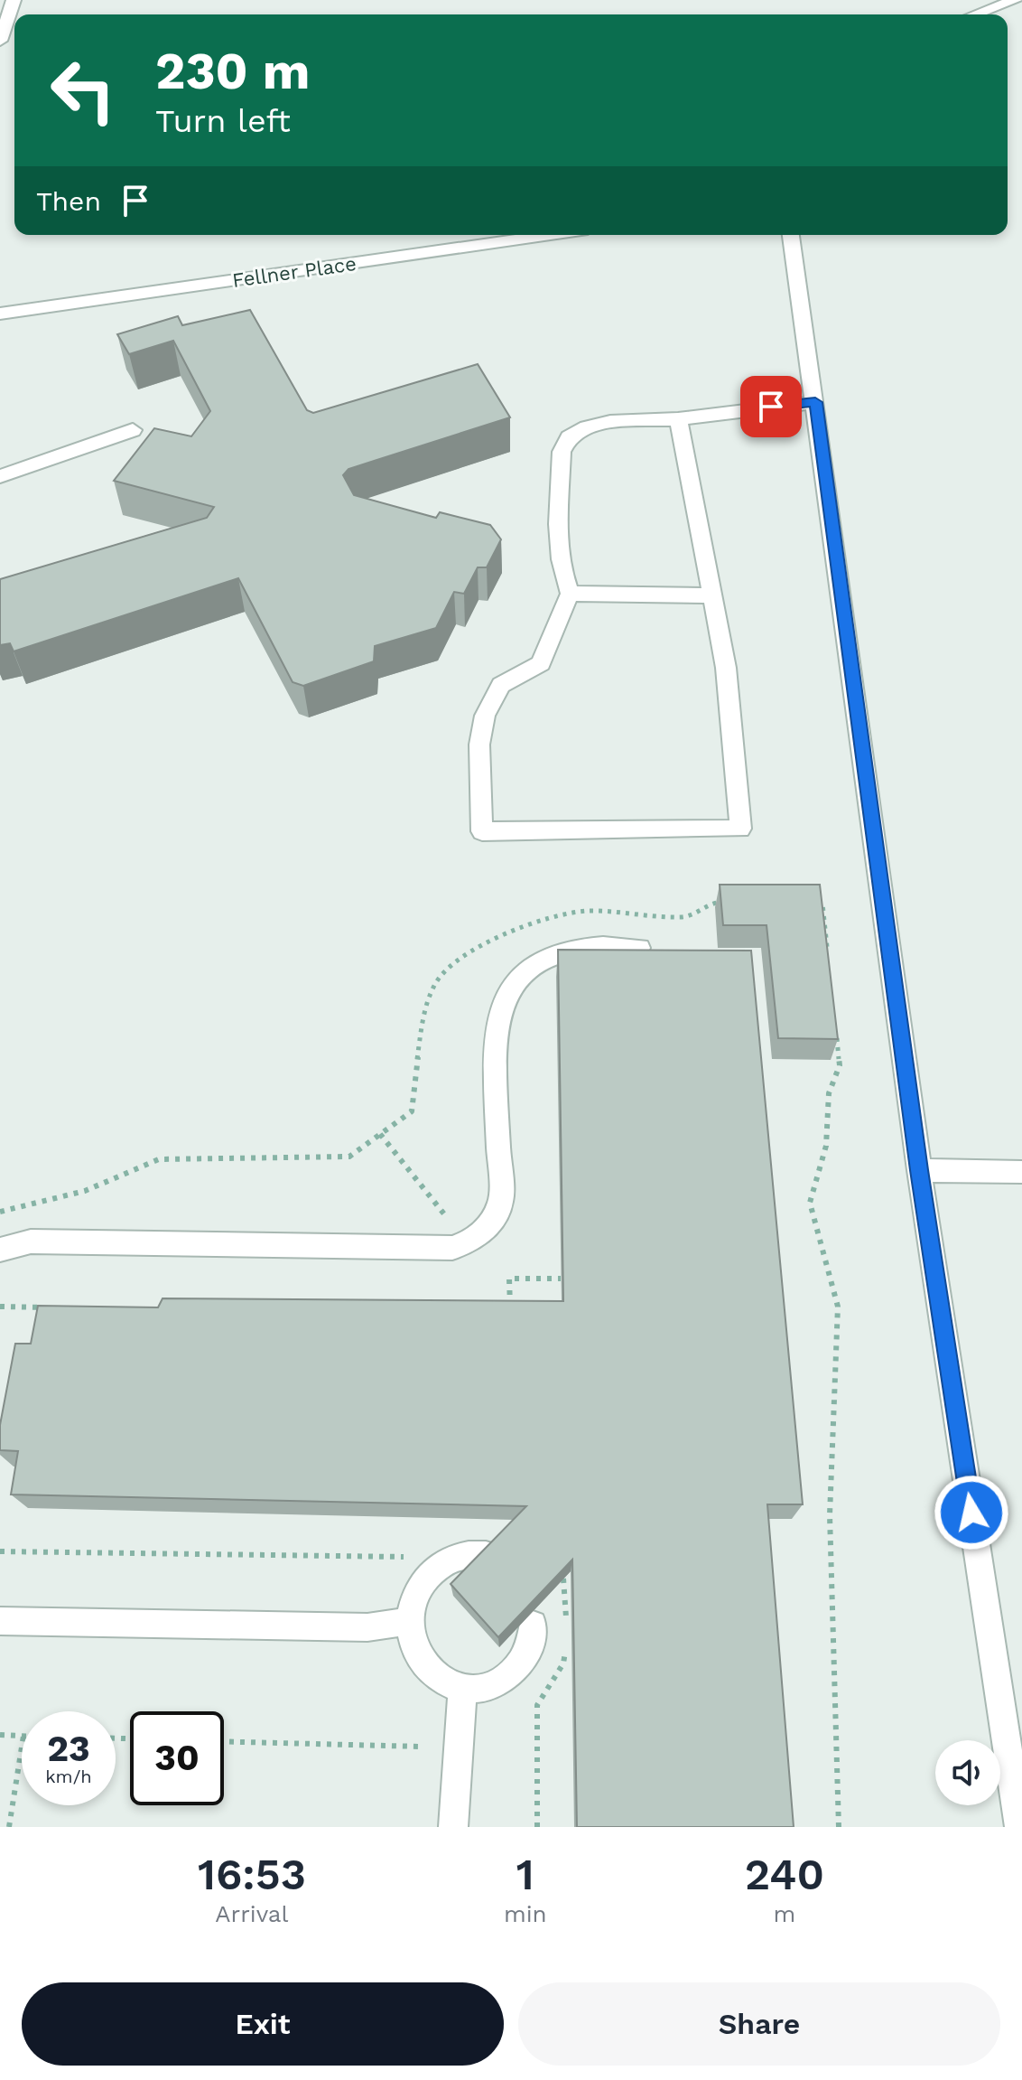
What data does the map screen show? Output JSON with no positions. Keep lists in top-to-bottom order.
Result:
{
  "streets": {
    "street": ["Fellner Place"]
  },
  "page": {
    "turn": ["230 m", "Turn left"],
    "then": "Then",
    "speed": "23 km/h",
    "limit": "30",
    "eta": [
      "16:53",
      "Arrival",
      "1",
      "min",
      "240",
      "m"
    ],
    "buttons": ["Exit", "Share"]
  }
}
